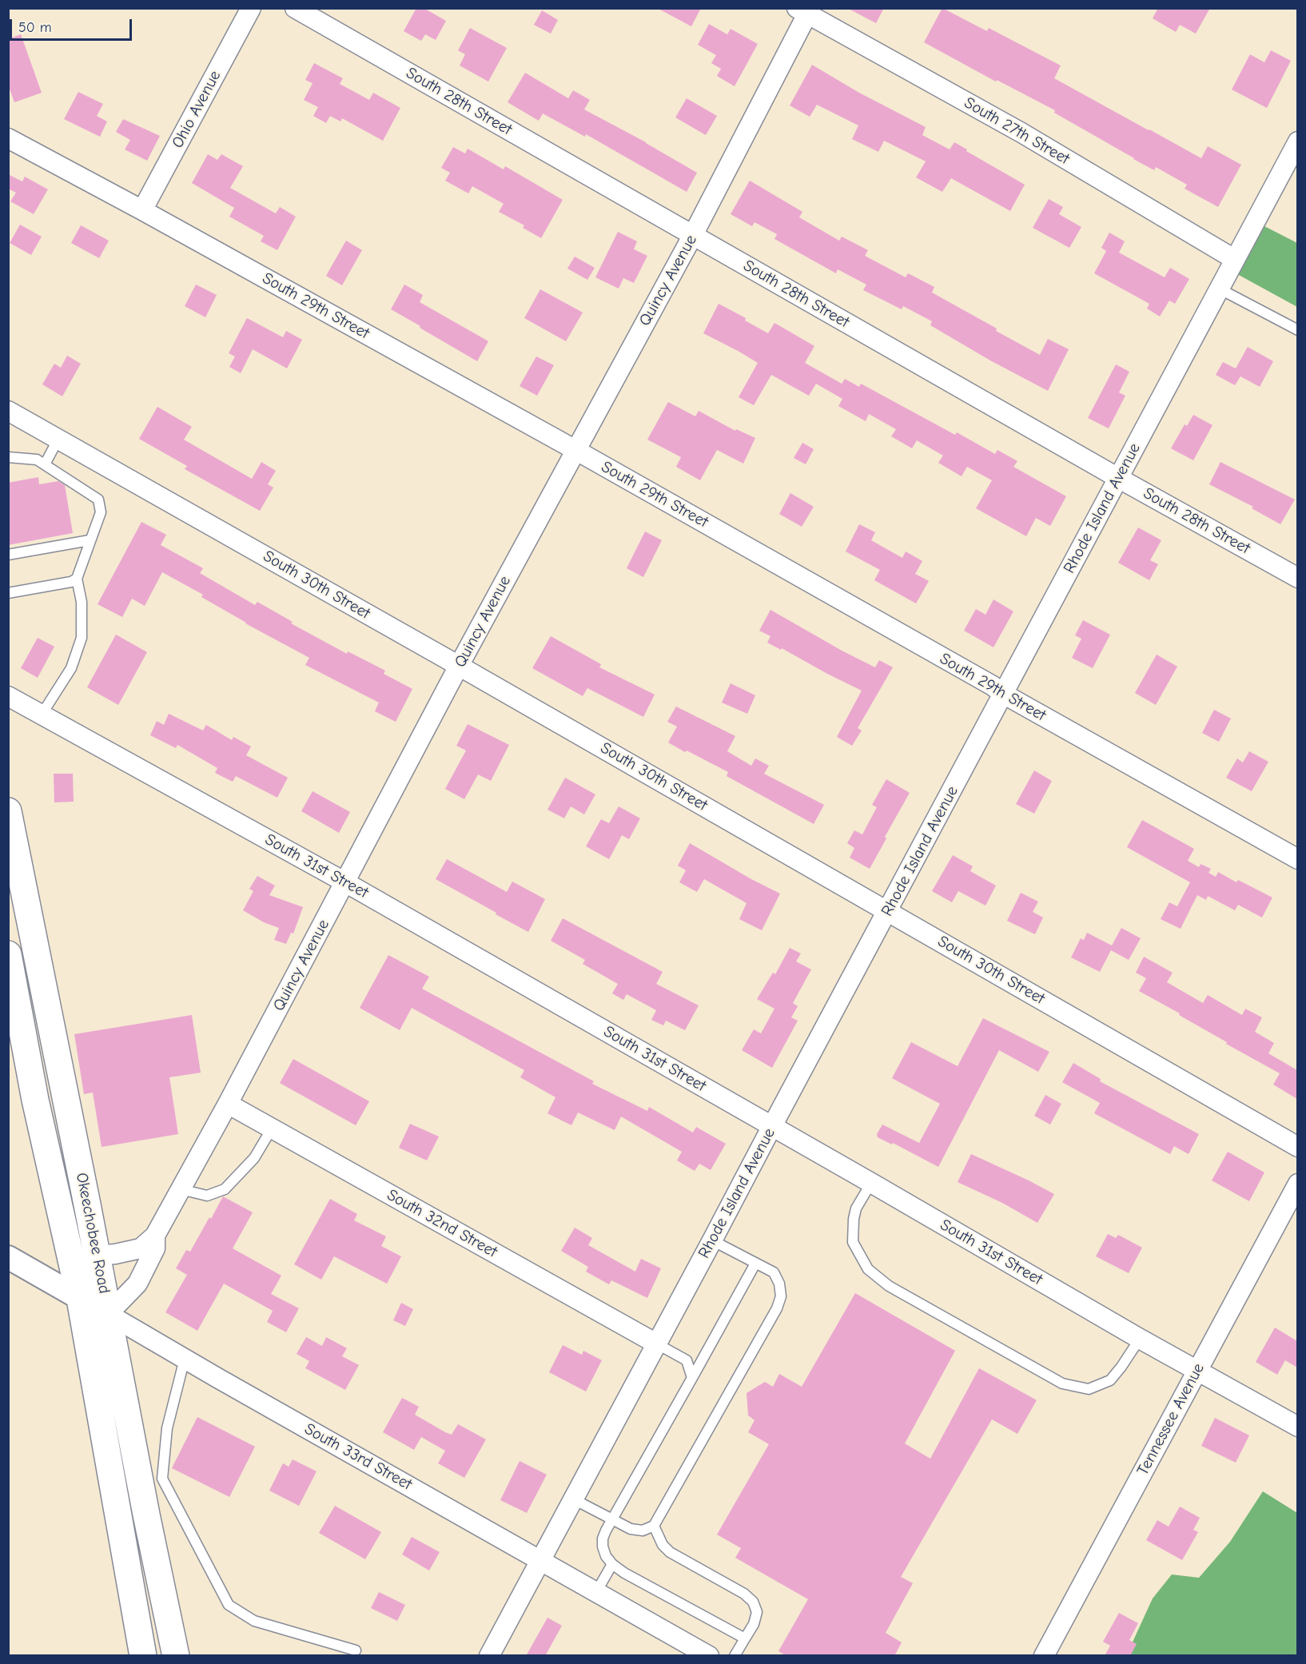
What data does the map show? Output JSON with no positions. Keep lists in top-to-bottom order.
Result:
{
  "streets": {
    "main road": ["Okeechobee Road"],
    "street": [
      "South 28th Street",
      "Ohio Avenue",
      "South 27th Street",
      "Quincy Avenue",
      "South 29th Street",
      "Rhode Island Avenue",
      "South 30th Street",
      "South 31st Street",
      "South 32nd Street",
      "Tennessee Avenue",
      "South 33rd Street"
    ]
  },
  "crossings": [
    ["South 28th Street", "Quincy Avenue"],
    ["South 28th Street", "Rhode Island Avenue"],
    ["Ohio Avenue", "South 29th Street"],
    ["South 27th Street", "Quincy Avenue"],
    ["South 27th Street", "Rhode Island Avenue"],
    ["Quincy Avenue", "South 29th Street"],
    ["Quincy Avenue", "South 30th Street"],
    ["Quincy Avenue", "South 31st Street"],
    ["Quincy Avenue", "South 32nd Street"],
    ["Quincy Avenue", "Okeechobee Road"],
    ["Quincy Avenue", "South 33rd Street"],
    ["South 29th Street", "Rhode Island Avenue"],
    ["Rhode Island Avenue", "South 30th Street"],
    ["Rhode Island Avenue", "South 31st Street"],
    ["Rhode Island Avenue", "South 32nd Street"],
    ["Rhode Island Avenue", "South 33rd Street"],
    ["South 31st Street", "Tennessee Avenue"],
    ["Okeechobee Road", "South 33rd Street"]
  ],
  "scale_bar": "50 m"
}
